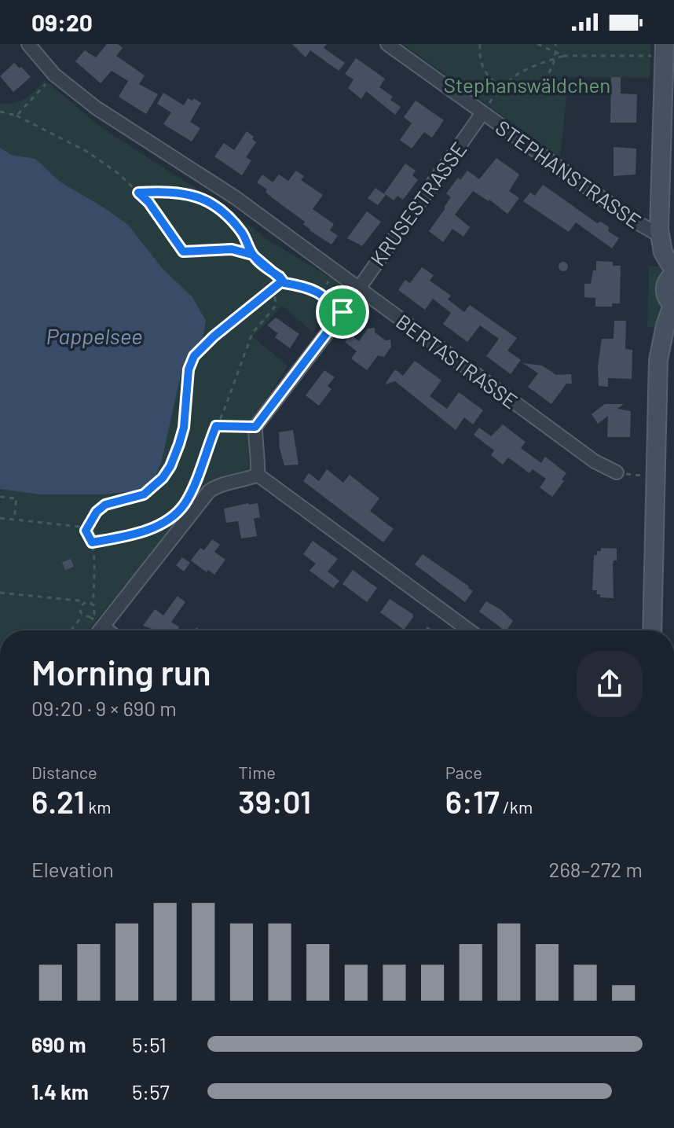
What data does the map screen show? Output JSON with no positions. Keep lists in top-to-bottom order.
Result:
{
  "streets": {
    "street": ["STEPHANSTRASSE", "KRUSESTRASSE", "BERTASTRASSE"]
  },
  "crossings": [
    ["STEPHANSTRASSE", "KRUSESTRASSE"],
    ["KRUSESTRASSE", "BERTASTRASSE"]
  ],
  "water": ["Pappelsee"],
  "parks": ["Stephanswäldchen"],
  "page": {
    "status": "09:20",
    "heading": ["Morning run", "09:20 · 9 × 690 m"],
    "stats": [
      ["Distance", "6.21 km"],
      ["Time", "39:01"],
      ["Pace", "6:17 /km"]
    ],
    "chart": ["Elevation", "268–272 m"],
    "list": [
      {
        "name": "690 m",
        "note": "5:51"
      },
      {
        "name": "1.4 km",
        "note": "5:57"
      }
    ]
  }
}
